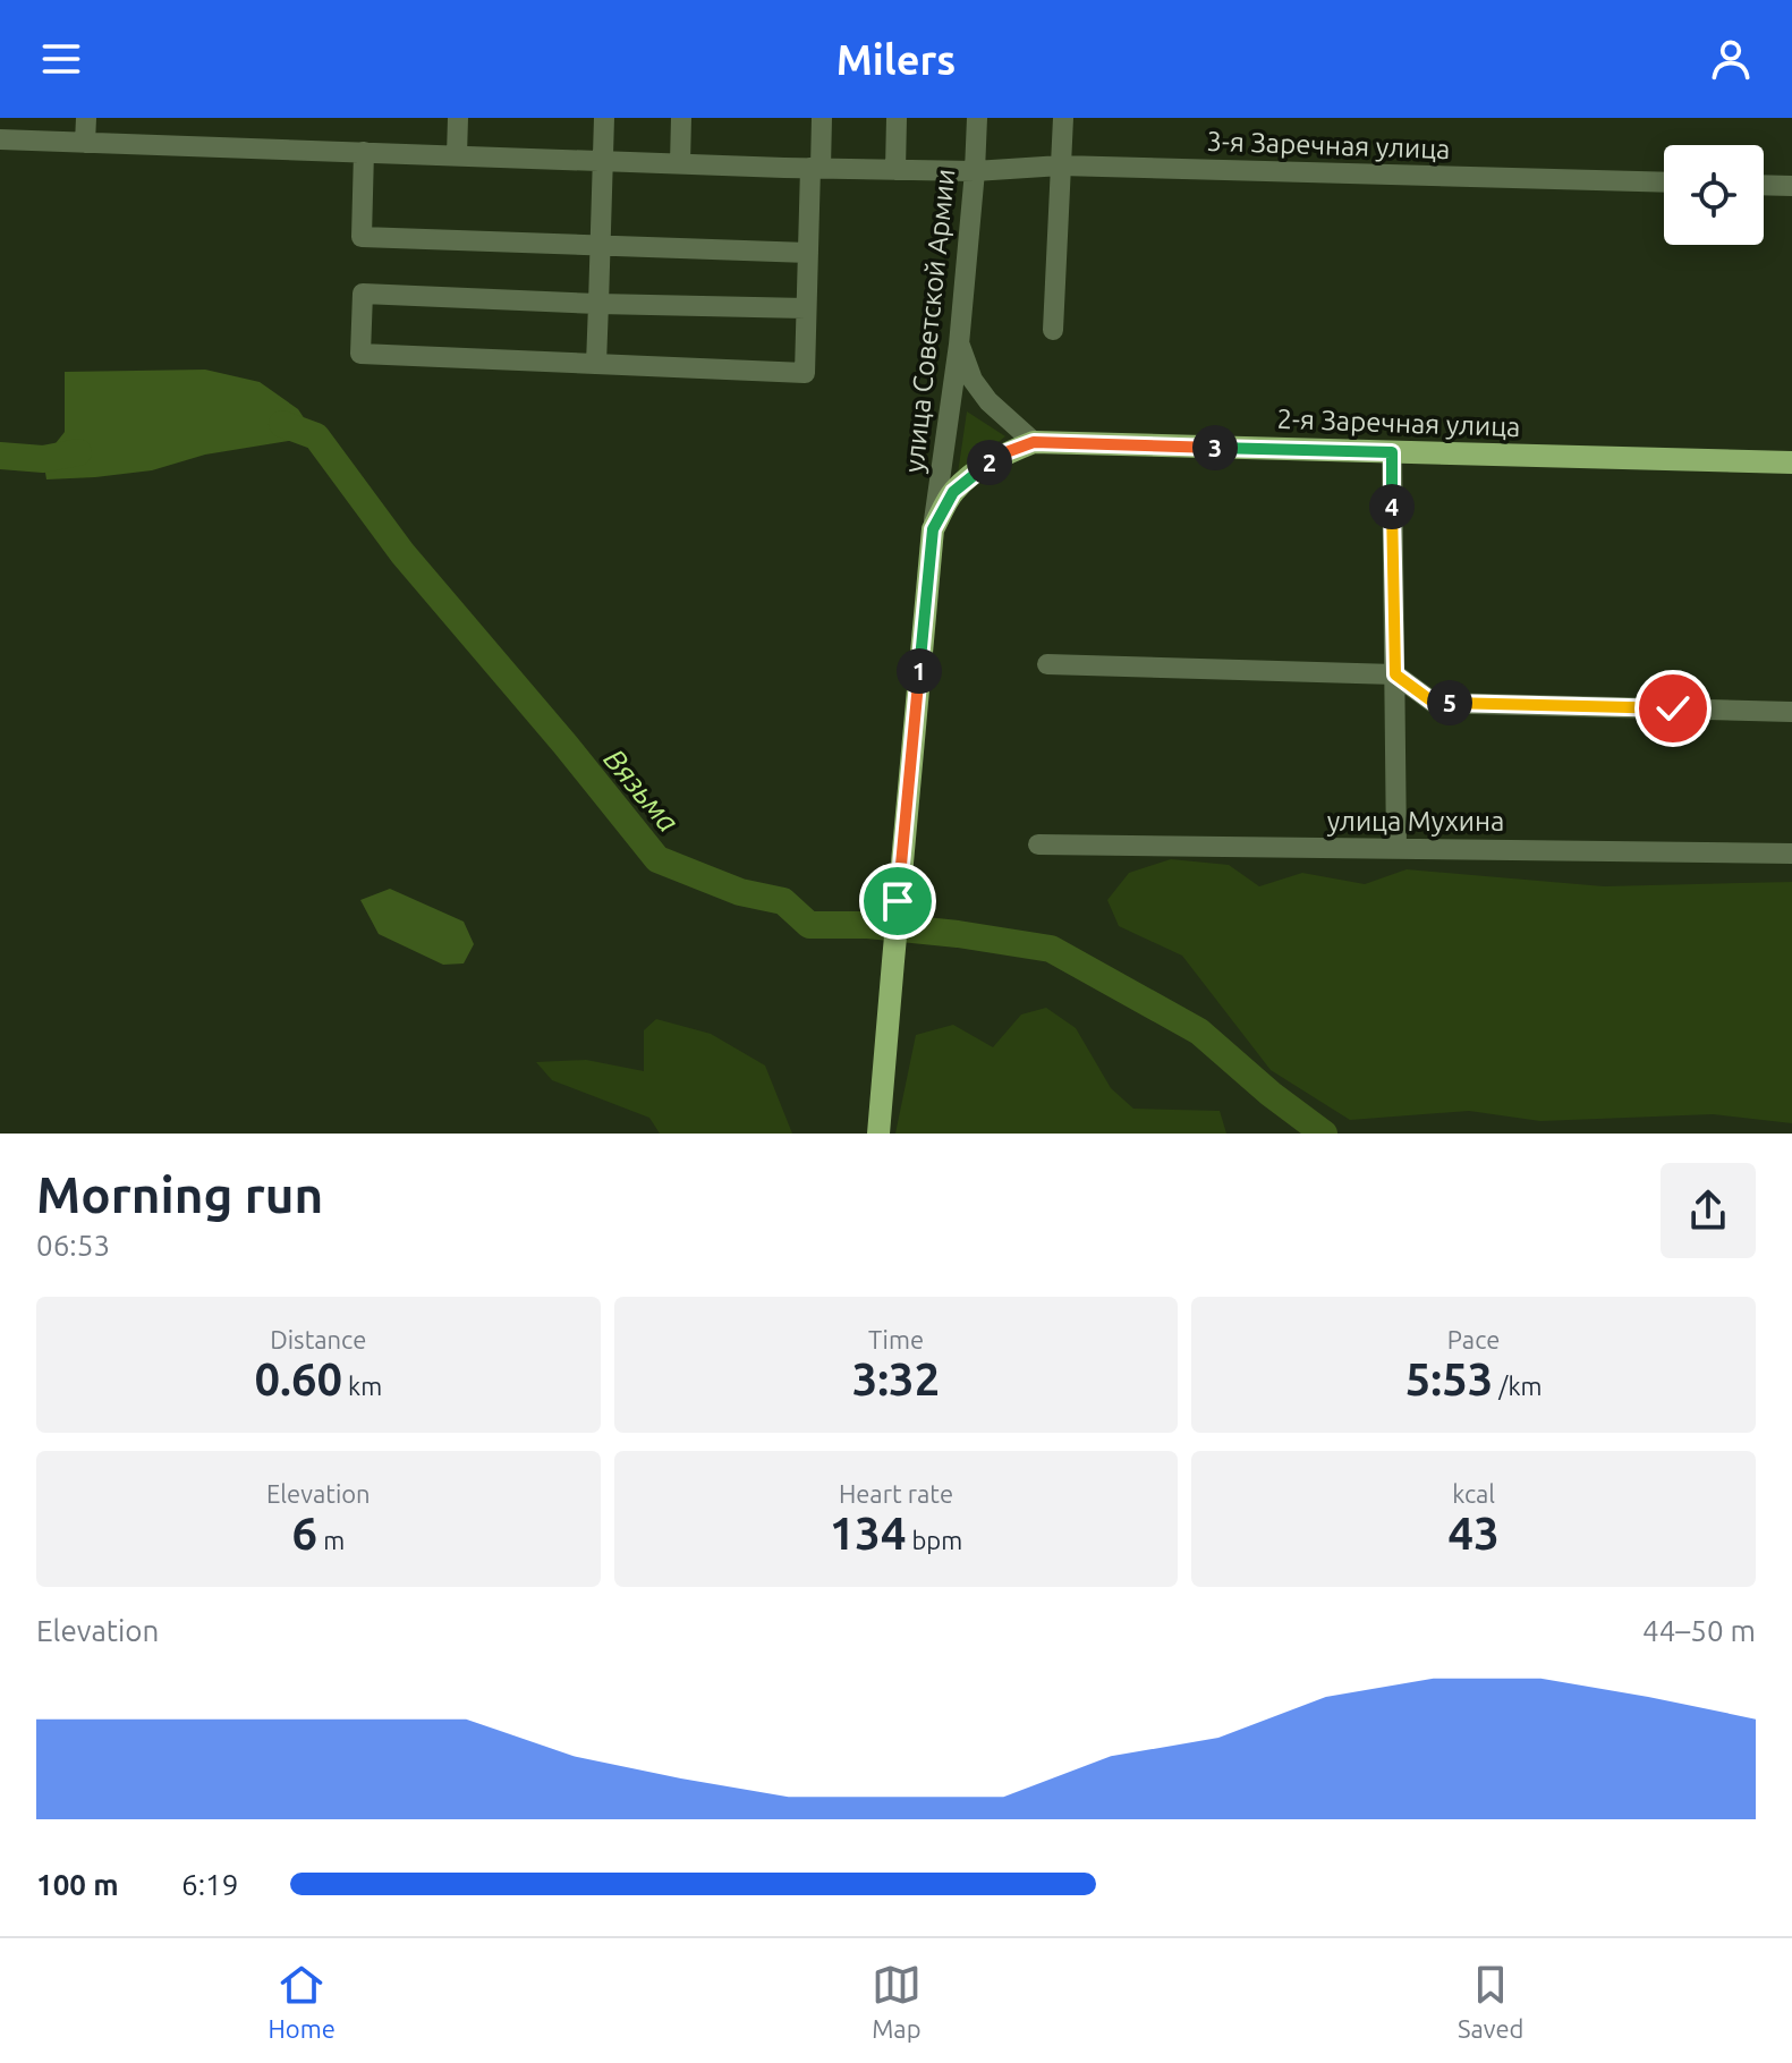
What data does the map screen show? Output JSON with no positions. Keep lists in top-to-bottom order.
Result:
{
  "streets": {
    "main road": ["2-я Заречная улица"],
    "street": ["3-я Заречная улица", "улица Советской Армии", "улица Мухина"]
  },
  "crossings": [
    ["3-я Заречная улица", "улица Советской Армии"],
    ["улица Советской Армии", "2-я Заречная улица"]
  ],
  "water": ["Вязьма"],
  "page": {
    "header": "Milers",
    "pins": [
      "3",
      "2",
      "4",
      "1",
      "5"
    ],
    "heading": ["Morning run", "06:53"],
    "stats": [
      ["Distance", "0.60 km"],
      ["Time", "3:32"],
      ["Pace", "5:53 /km"],
      ["Elevation", "6 m"],
      ["Heart rate", "134 bpm"],
      ["kcal", "43"]
    ],
    "chart": ["Elevation", "44–50 m"],
    "list": [
      {
        "name": "100 m",
        "note": "6:19"
      }
    ],
    "tabs": ["Home", "Map", "Saved"]
  }
}
